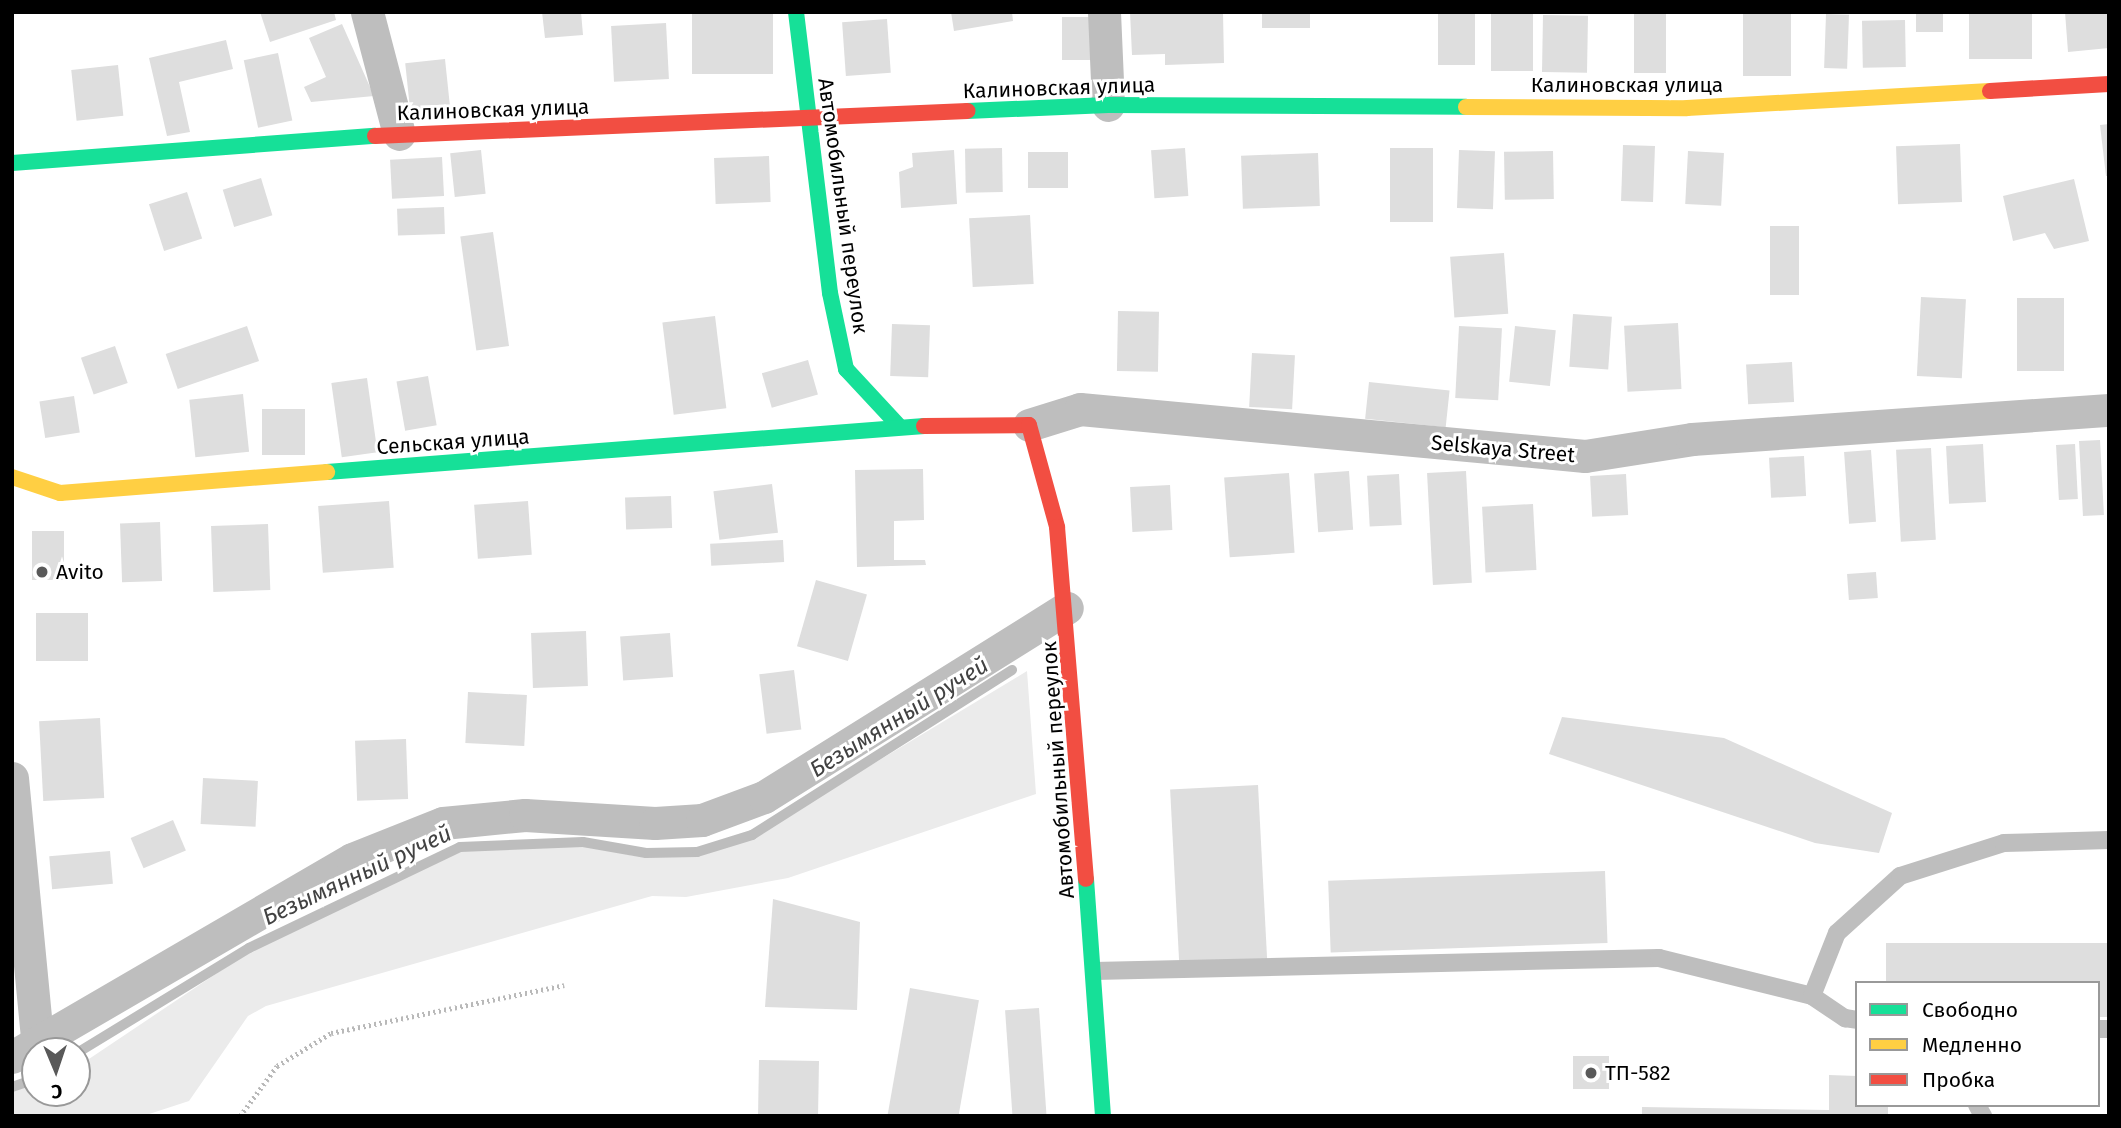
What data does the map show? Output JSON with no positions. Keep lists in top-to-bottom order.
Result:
{
  "streets": {
    "street": [
      "Калиновская улица",
      "Автомобильный переулок",
      "Сельская улица",
      "Selskaya Street"
    ]
  },
  "crossings": [
    ["Калиновская улица", "Автомобильный переулок"],
    ["Автомобильный переулок", "Сельская улица"],
    ["Автомобильный переулок", "Selskaya Street"],
    ["Сельская улица", "Selskaya Street"]
  ],
  "water": ["Безымянный ручей"],
  "places": ["Avito", "ТП-582"],
  "legend": ["Свободно", "Медленно", "Пробка"],
  "north": "bottom"
}
